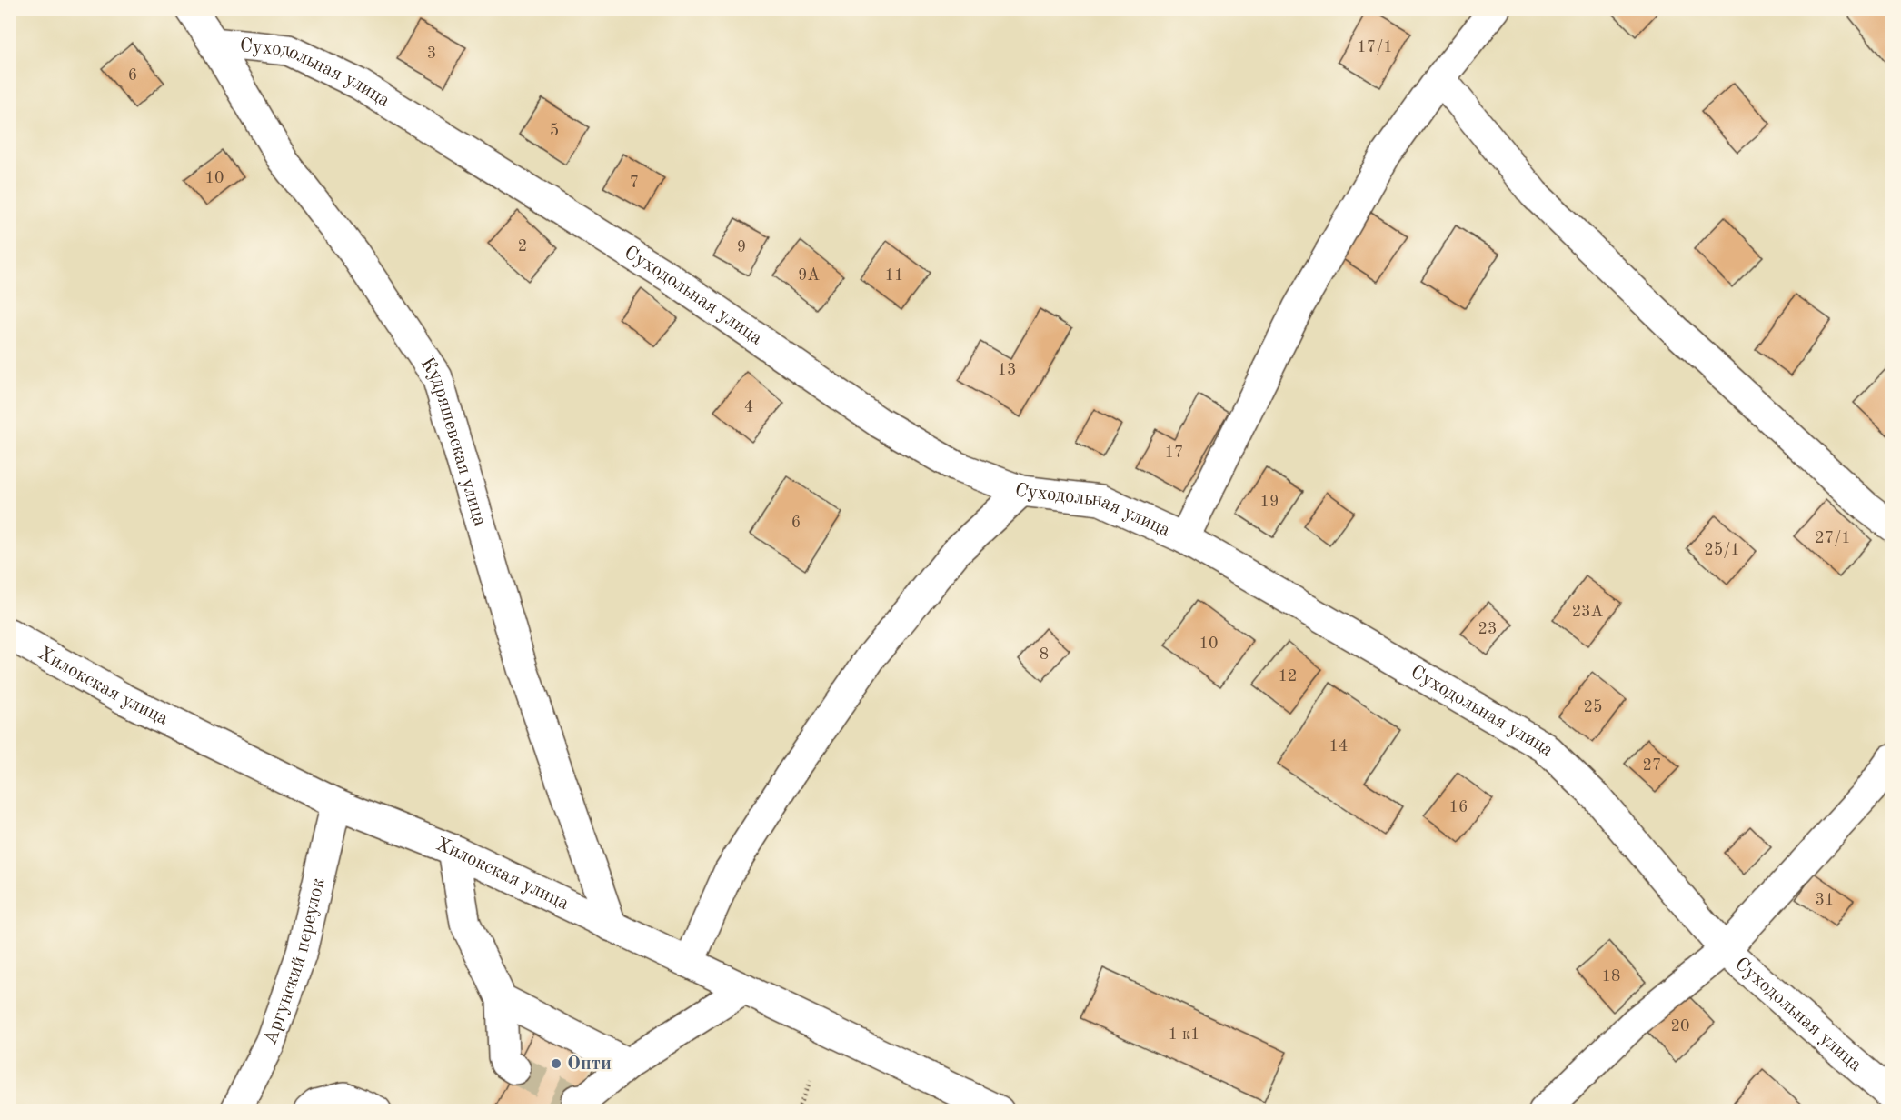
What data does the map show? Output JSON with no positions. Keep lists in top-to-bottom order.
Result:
{
  "streets": {
    "street": [
      "Суходольная улица",
      "Кудряшевская улица",
      "Хилокская улица",
      "Аргунский переулок"
    ]
  },
  "crossings": [
    ["Суходольная улица", "Кудряшевская улица"],
    ["Кудряшевская улица", "Хилокская улица"],
    ["Хилокская улица", "Аргунский переулок"]
  ],
  "places": ["Опти"],
  "house_numbers": [
    "17/1",
    "3",
    "6",
    "5",
    "10",
    "7",
    "2",
    "9",
    "9А",
    "11",
    "13",
    "4",
    "17",
    "19",
    "6",
    "27/1",
    "25/1",
    "23А",
    "23",
    "10",
    "8",
    "12",
    "25",
    "14",
    "27",
    "16",
    "31",
    "18",
    "20",
    "1 к1"
  ]
}
